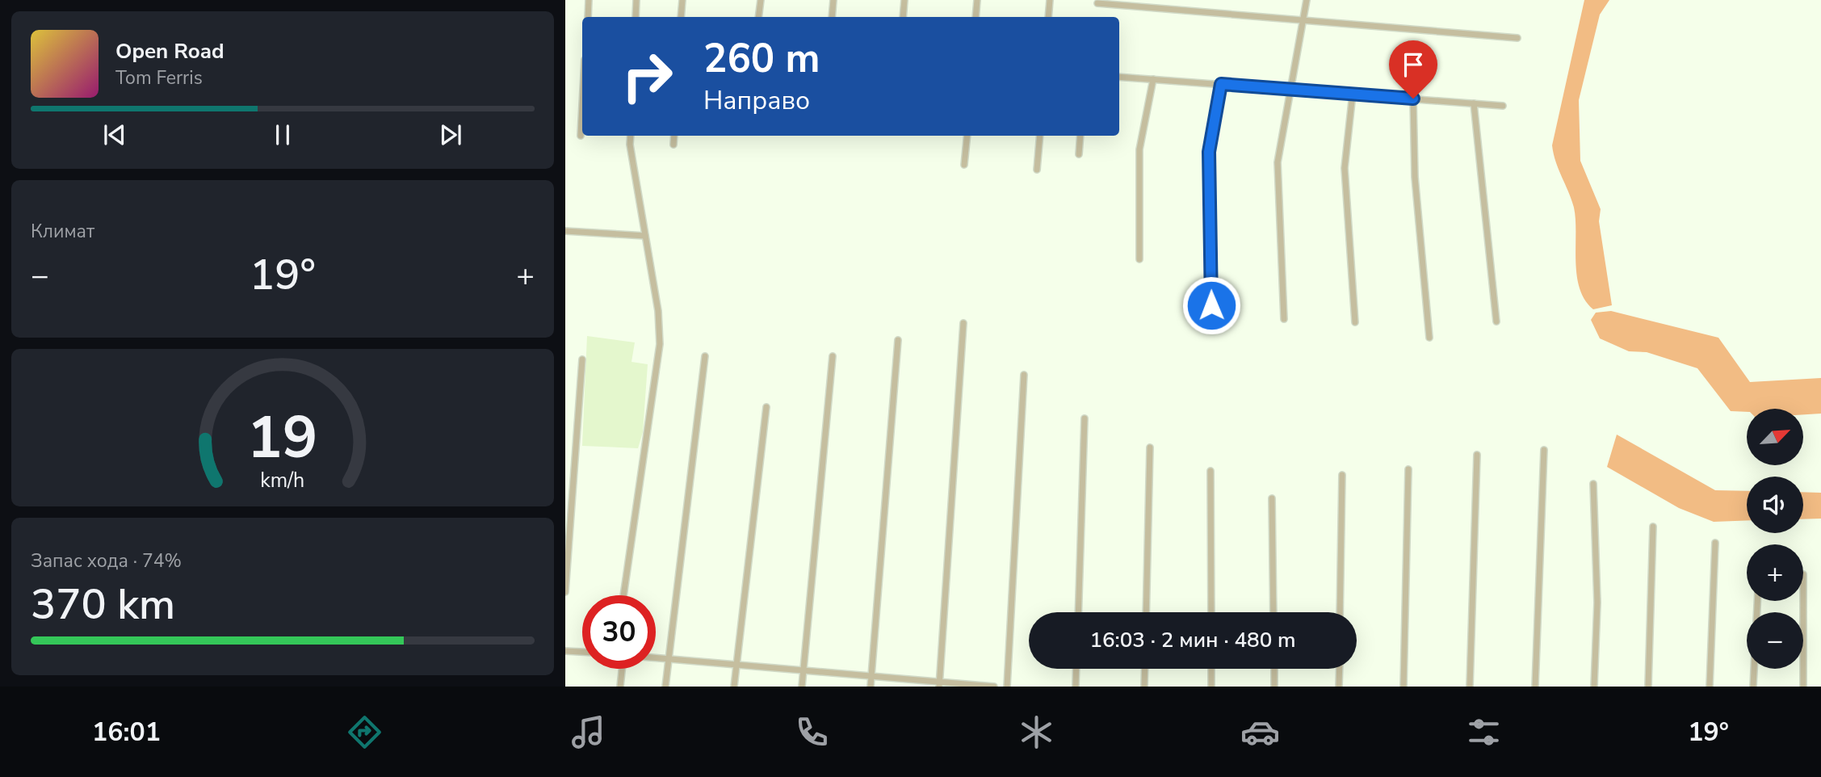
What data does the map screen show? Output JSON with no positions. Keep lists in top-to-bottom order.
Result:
{
  "north": "top right",
  "page": {
    "turn": ["260 m", "Направо"],
    "song": ["Open Road", "Tom Ferris"],
    "tile": [
      "Климат",
      ["Запас хода · 74%", "370 km"]
    ],
    "heat": ["−", "19°", "+"],
    "map_buttons": ["+", "−"],
    "limit": "30",
    "trip": "16:03 · 2 мин · 480 m",
    "tabs": ["16:01", "19°"],
    "gauge": ["19", "km/h"]
  }
}
